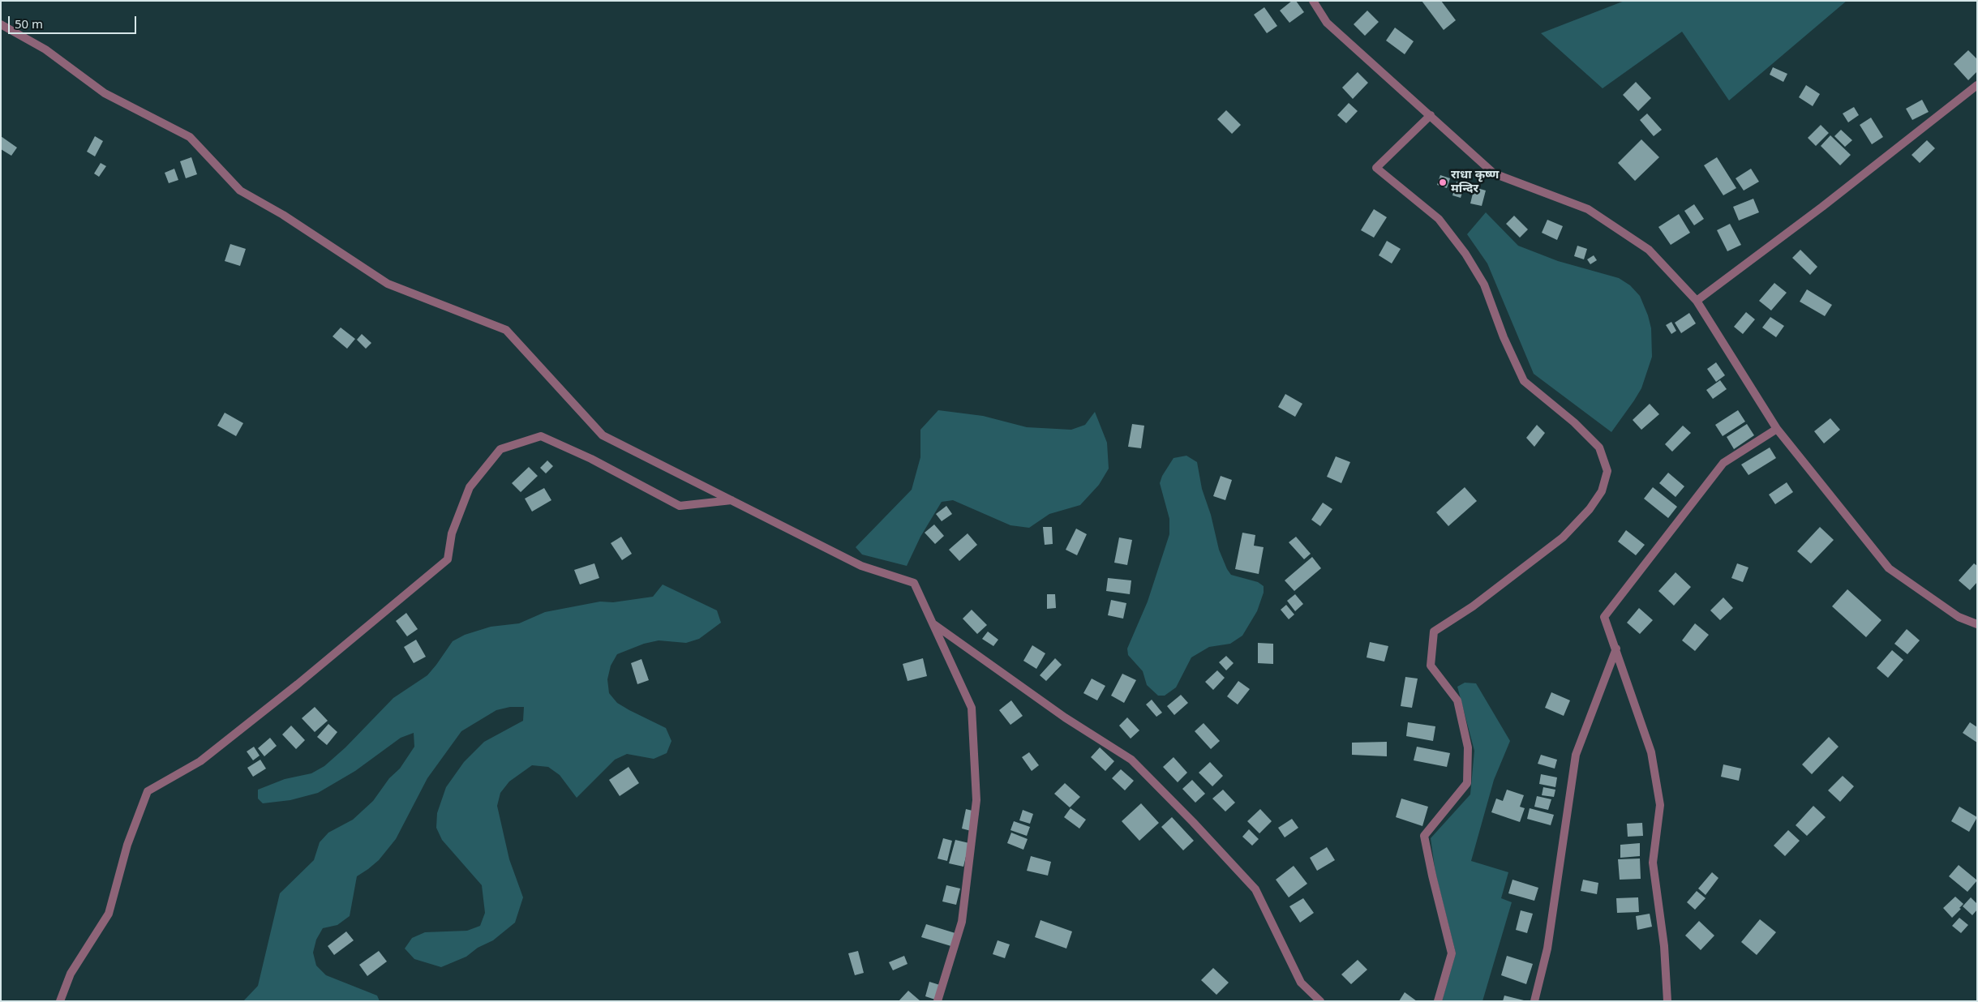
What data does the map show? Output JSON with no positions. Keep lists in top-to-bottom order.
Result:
{
  "places": ["राधा कृष्ण मन्दिर"],
  "scale_bar": "50 m"
}
